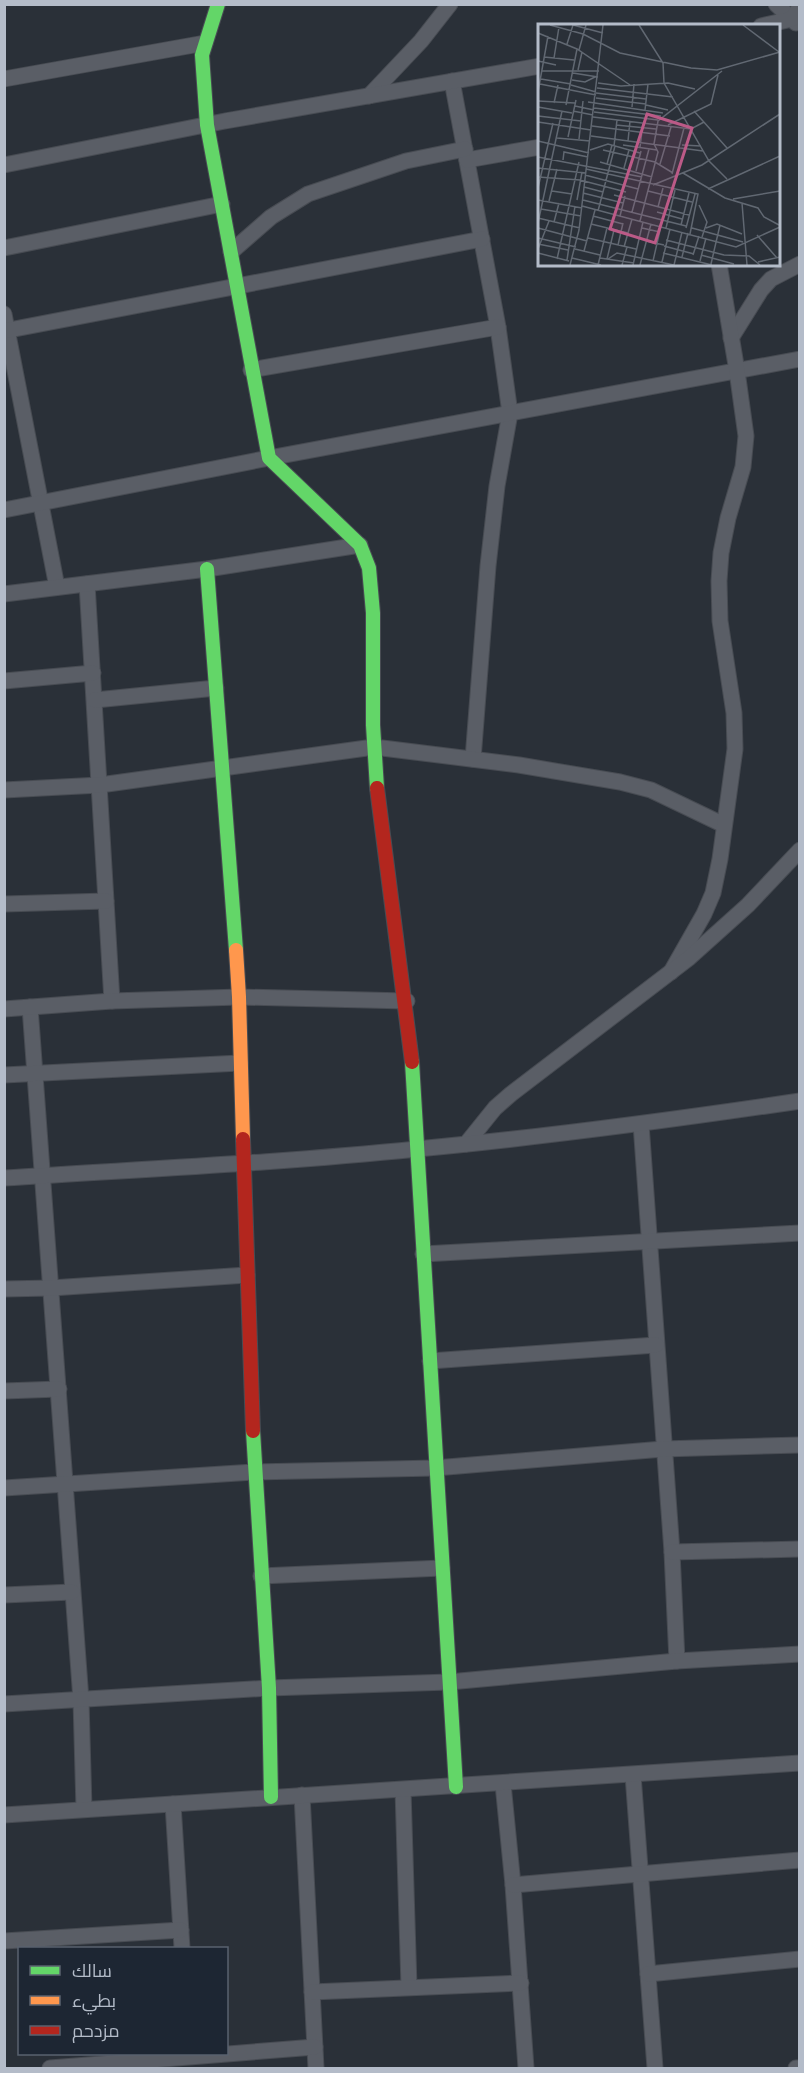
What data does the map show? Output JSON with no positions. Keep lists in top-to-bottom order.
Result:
{
  "legend": ["سالك", "بطيء", "مزدحم"]
}
